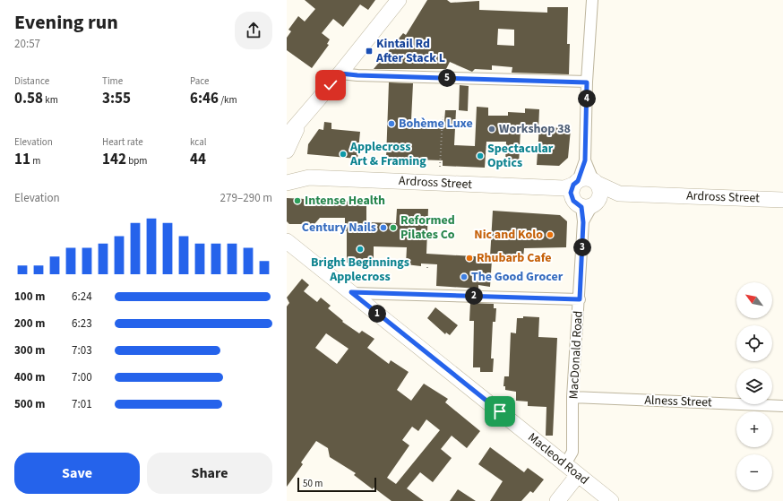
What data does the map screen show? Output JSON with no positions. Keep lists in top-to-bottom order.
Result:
{
  "streets": {
    "street": [
      "Ardross Street",
      "MacDonald Road",
      "Alness Street",
      "Macleod Road"
    ]
  },
  "crossings": [
    ["Ardross Street", "MacDonald Road"],
    ["MacDonald Road", "Alness Street"],
    ["MacDonald Road", "Macleod Road"]
  ],
  "places": {
    "transit": ["Kintail Rd After Stack L"],
    "other": [
      "Bohème Luxe",
      "Workshop 38",
      "Applecross Art & Framing",
      "Spectacular Optics",
      "Intense Health",
      "Century Nails",
      "Reformed Pilates Co",
      "Nic and Kolo",
      "Bright Beginnings Applecross",
      "Rhubarb Cafe",
      "The Good Grocer"
    ]
  },
  "scale_bar": "50 m",
  "north": "top left",
  "page": {
    "heading": ["Evening run", "20:57"],
    "stats": [
      ["Distance", "0.58 km"],
      ["Time", "3:55"],
      ["Pace", "6:46 /km"],
      ["Elevation", "11 m"],
      ["Heart rate", "142 bpm"],
      ["kcal", "44"]
    ],
    "pins": [
      "5",
      "4",
      "3",
      "2",
      "1"
    ],
    "chart": ["Elevation", "279–290 m"],
    "map_buttons": ["+", "−"],
    "list": [
      {
        "name": "100 m",
        "note": "6:24"
      },
      {
        "name": "200 m",
        "note": "6:23"
      },
      {
        "name": "300 m",
        "note": "7:03"
      },
      {
        "name": "400 m",
        "note": "7:00"
      },
      {
        "name": "500 m",
        "note": "7:01"
      }
    ],
    "buttons": ["Save", "Share"],
    "scale": "50 m"
  }
}
